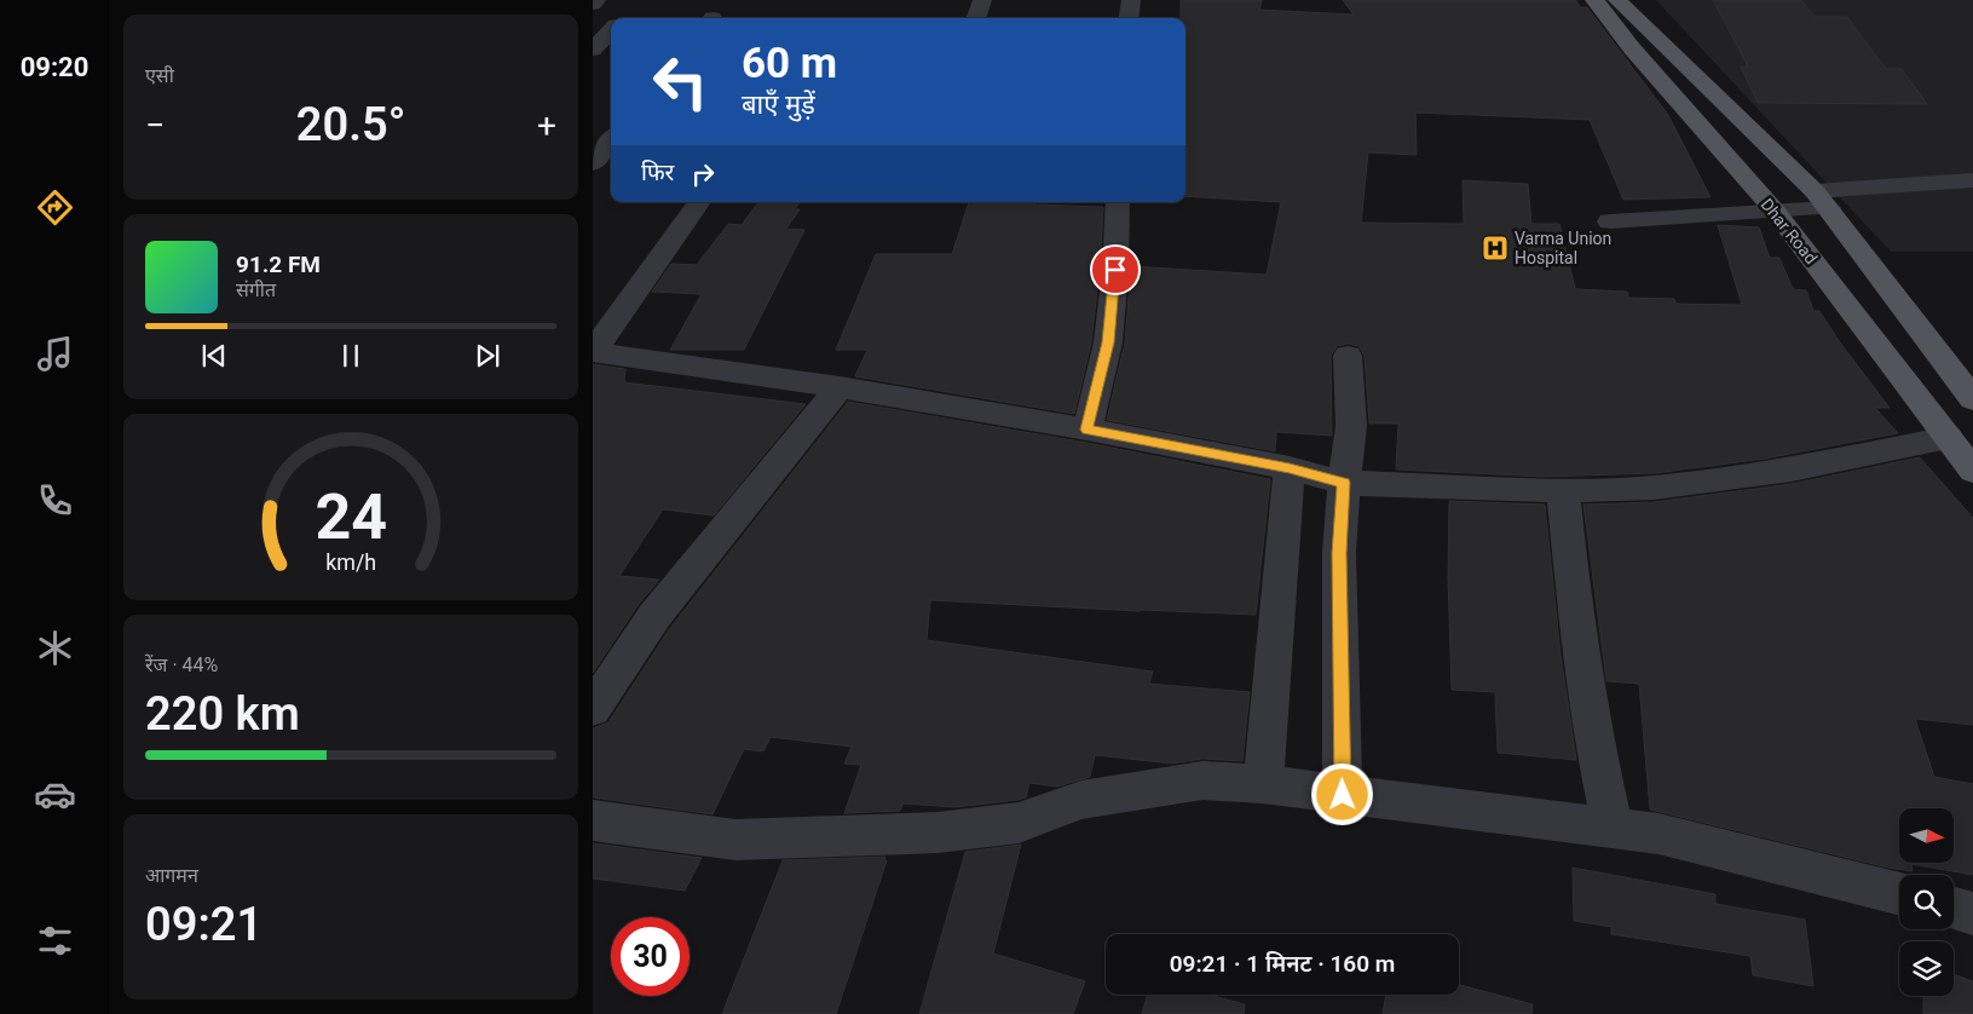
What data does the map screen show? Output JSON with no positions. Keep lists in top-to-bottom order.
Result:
{
  "streets": {
    "main road": ["Dhar Road"]
  },
  "places": {
    "hospital": ["Varma Union Hospital"]
  },
  "north": "right",
  "page": {
    "tabs": "09:20",
    "tile": [
      "एसी",
      ["रेंज · 44%", "220 km"],
      ["आगमन", "09:21"]
    ],
    "turn": ["60 m", "बाएँ मुड़ें"],
    "heat": ["−", "20.5°", "+"],
    "then": "फिर",
    "song": ["91.2 FM", "संगीत"],
    "limit": "30",
    "trip": "09:21 · 1 मिनट · 160 m",
    "gauge": ["24", "km/h"]
  }
}
